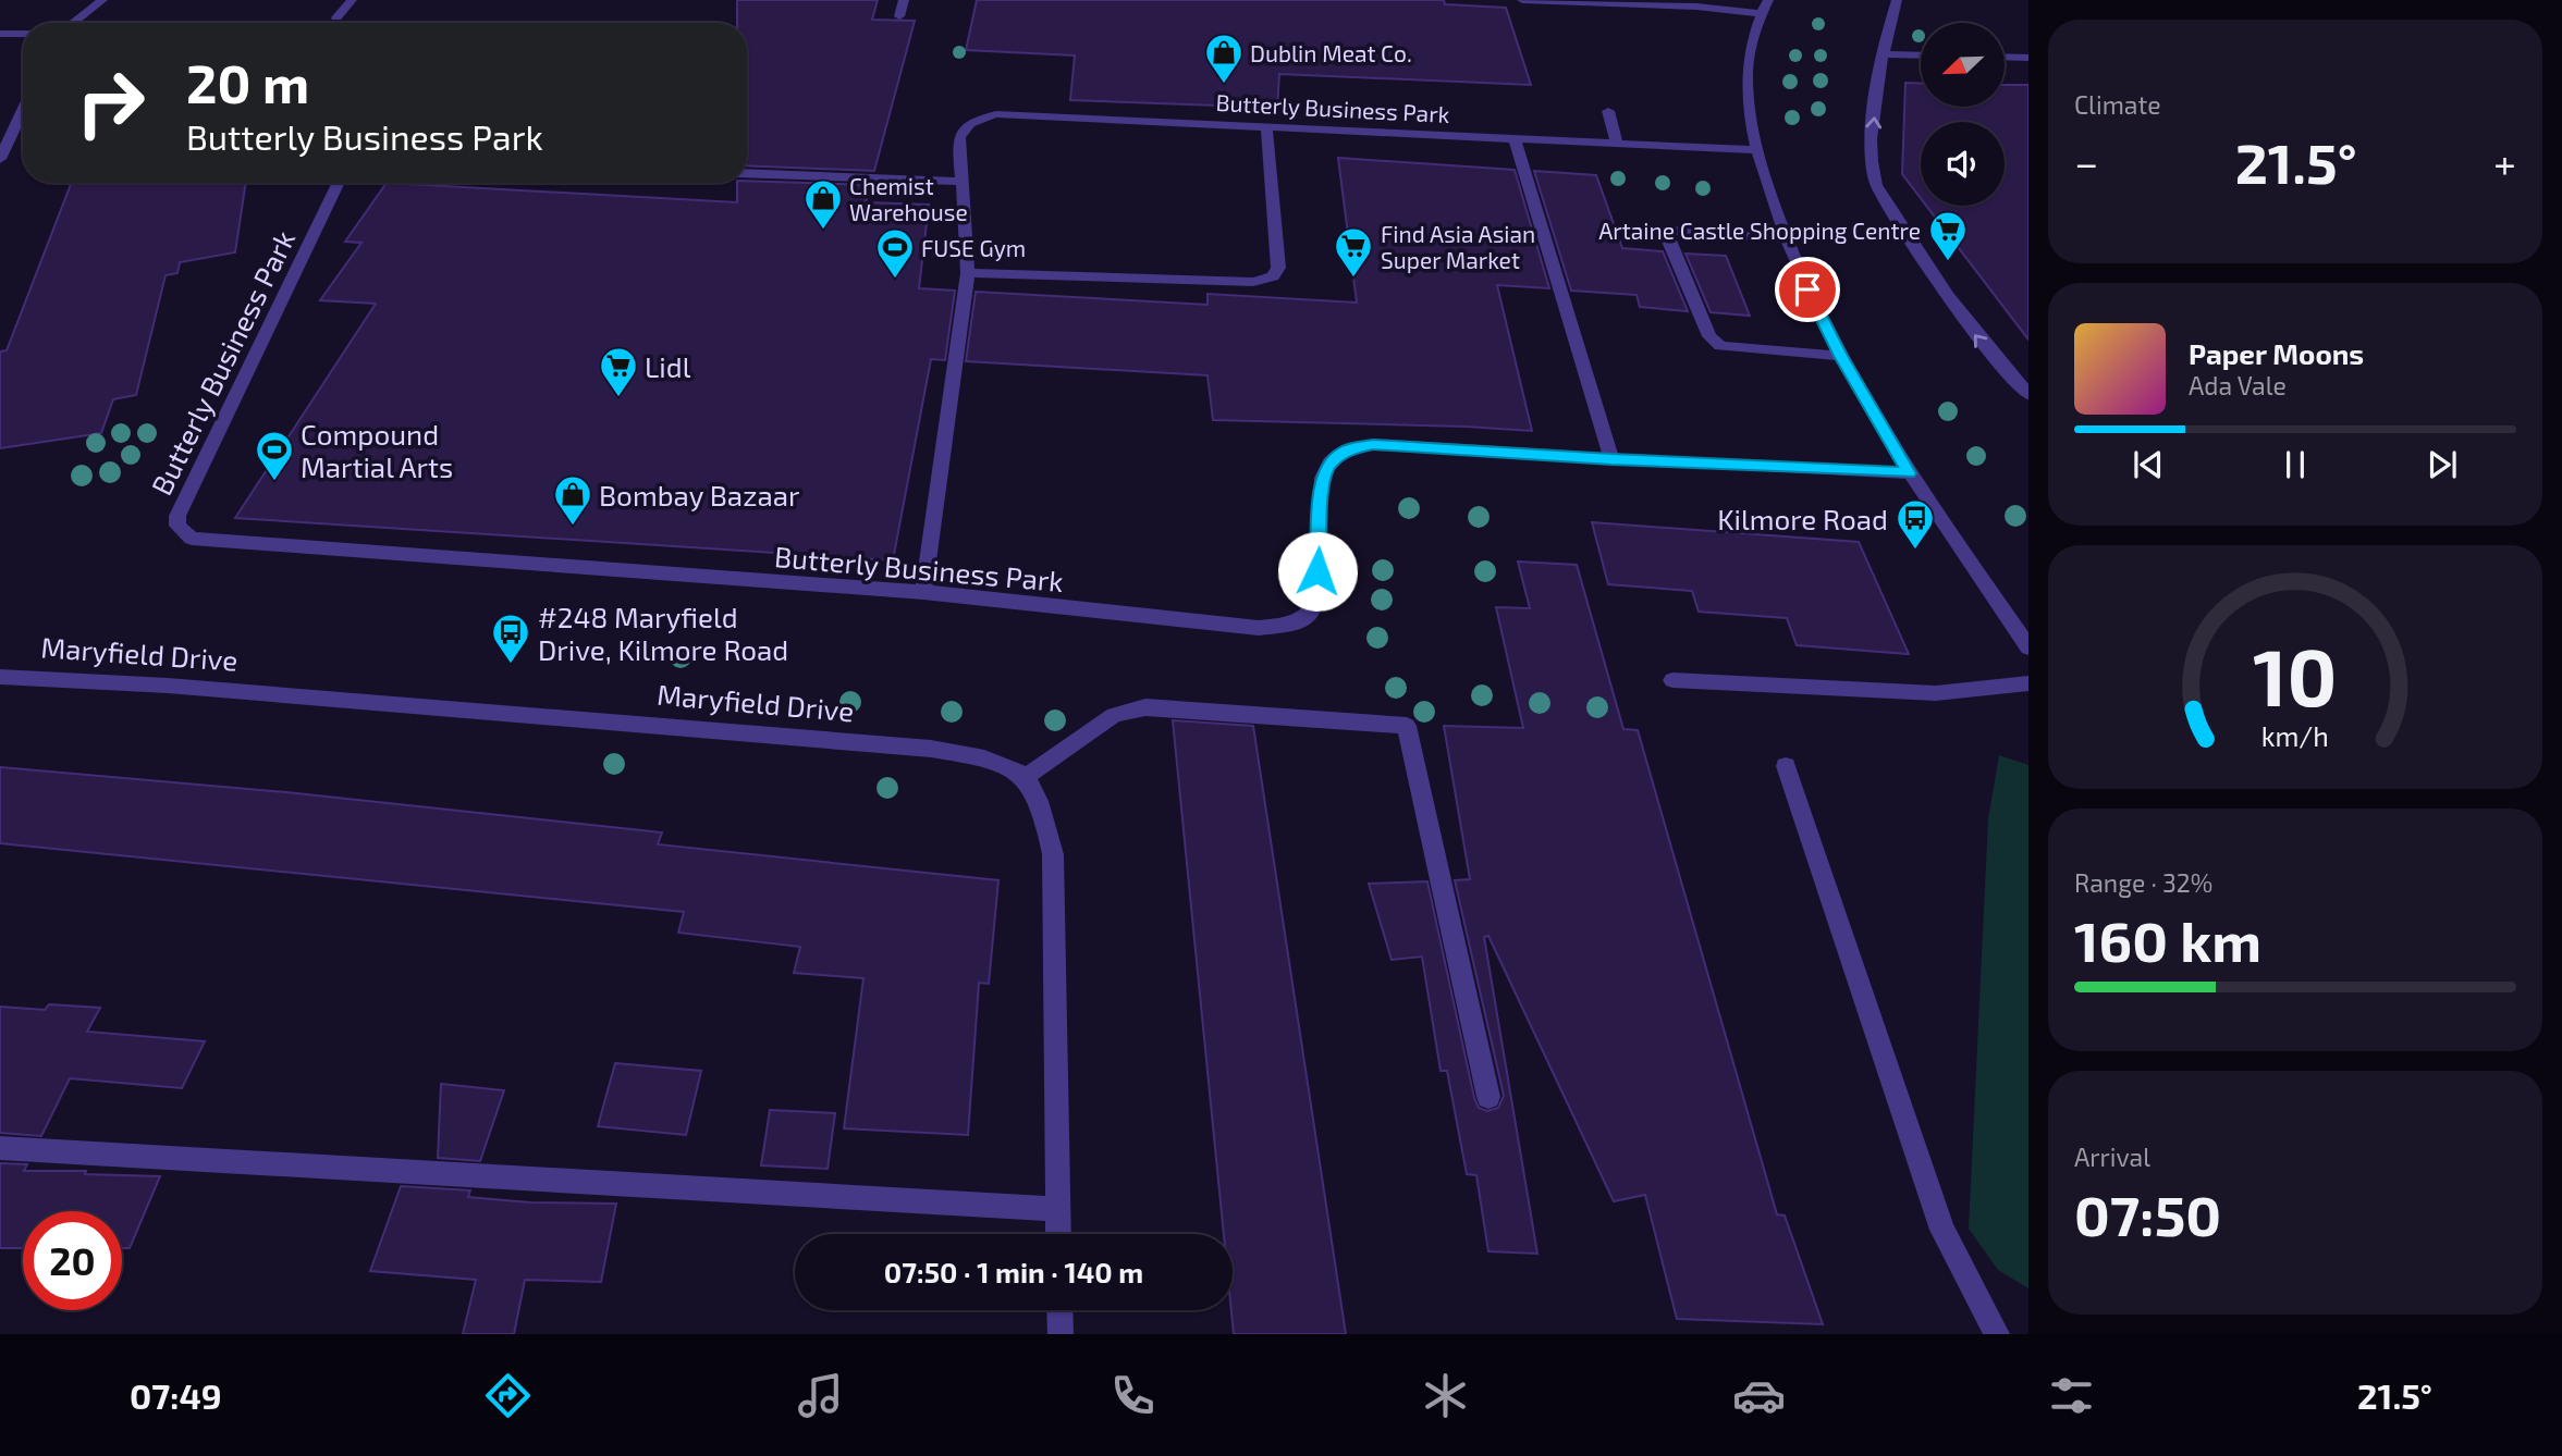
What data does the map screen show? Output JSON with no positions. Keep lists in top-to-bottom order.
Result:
{
  "streets": {
    "street": ["Butterly Business Park", "Maryfield Drive"]
  },
  "places": {
    "shop": ["Dublin Meat Co.", "Chemist Warehouse", "Bombay Bazaar"],
    "supermarket": ["Artaine Castle Shopping Centre", "Find Asia Asian Super Market", "Lidl"],
    "sports": ["FUSE Gym", "Compound Martial Arts"],
    "bus stop": ["Kilmore Road", "#248 Maryfield Drive, Kilmore Road"]
  },
  "north": "bottom left",
  "page": {
    "tile": [
      "Climate",
      ["Range · 32%", "160 km"],
      ["Arrival", "07:50"]
    ],
    "turn": ["20 m", "Butterly Business Park"],
    "heat": ["−", "21.5°", "+"],
    "song": ["Paper Moons", "Ada Vale"],
    "limit": "20",
    "trip": "07:50 · 1 min · 140 m",
    "tabs": ["07:49", "21.5°"],
    "gauge": ["10", "km/h"]
  }
}
